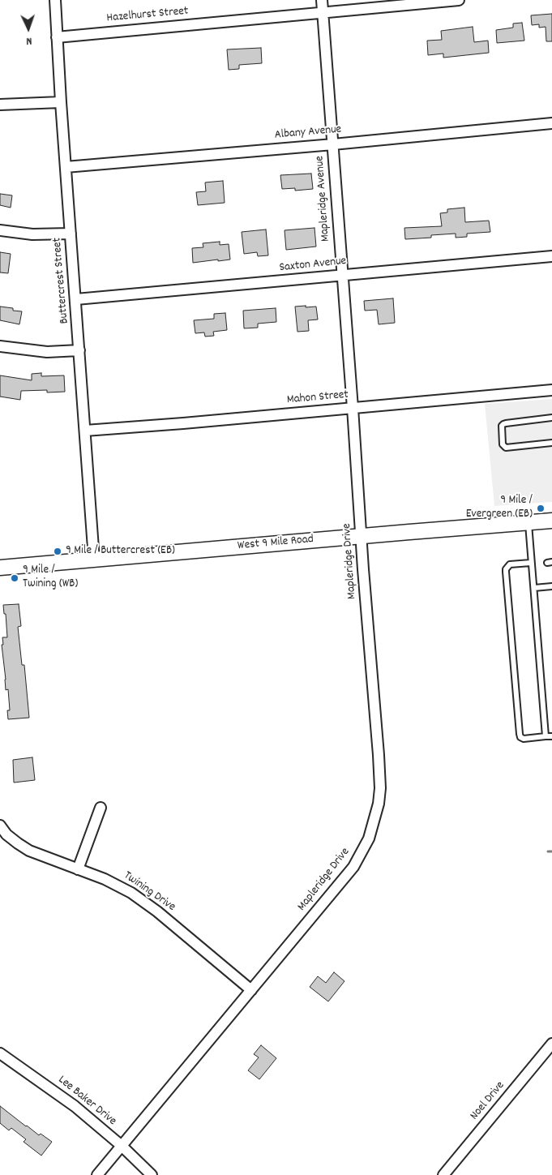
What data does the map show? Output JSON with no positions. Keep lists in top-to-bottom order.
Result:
{
  "streets": {
    "main road": ["West 9 Mile Road"],
    "street": [
      "Hazelhurst Street",
      "Albany Avenue",
      "Mapleridge Avenue",
      "Saxton Avenue",
      "Buttercrest Street",
      "Mahon Street",
      "Mapleridge Drive",
      "Twining Drive",
      "Lee Baker Drive",
      "Noel Drive"
    ]
  },
  "crossings": [
    ["Hazelhurst Street", "Mapleridge Avenue"],
    ["Hazelhurst Street", "Buttercrest Street"],
    ["Albany Avenue", "Mapleridge Avenue"],
    ["Albany Avenue", "Buttercrest Street"],
    ["Mapleridge Avenue", "Saxton Avenue"],
    ["Mapleridge Avenue", "Mahon Street"],
    ["Mapleridge Avenue", "Mapleridge Drive"],
    ["Saxton Avenue", "Buttercrest Street"],
    ["Buttercrest Street", "Mahon Street"],
    ["Buttercrest Street", "West 9 Mile Road"],
    ["Mahon Street", "Mapleridge Drive"],
    ["West 9 Mile Road", "Mapleridge Drive"],
    ["Mapleridge Drive", "Twining Drive"],
    ["Mapleridge Drive", "Lee Baker Drive"]
  ],
  "places": ["9 Mile / Evergreen (EB)", "9 Mile / Buttercrest (EB)", "9 Mile / Twining (WB)"],
  "north": "bottom"
}
